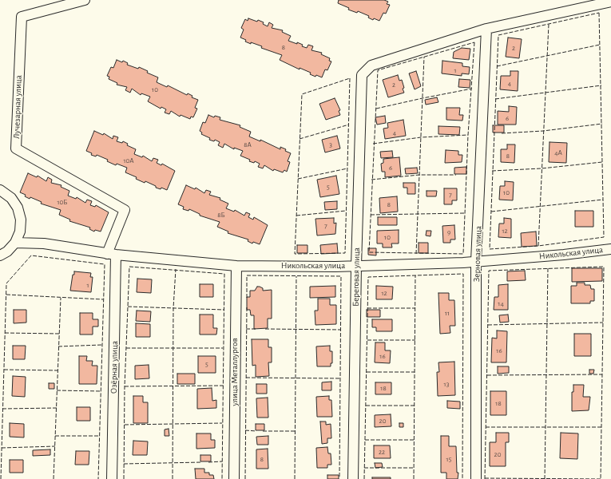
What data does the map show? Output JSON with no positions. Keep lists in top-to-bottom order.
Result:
{
  "streets": {
    "street": [
      "Лучезарная улица",
      "Никольская улица",
      "Зерновая улица",
      "Береговая улица",
      "Озёрная улица",
      "улица Металлургов"
    ]
  },
  "crossings": [
    ["Лучезарная улица", "Никольская улица"],
    ["Лучезарная улица", "Озёрная улица"],
    ["Никольская улица", "Зерновая улица"],
    ["Никольская улица", "Береговая улица"],
    ["Никольская улица", "Озёрная улица"],
    ["Никольская улица", "улица Металлургов"],
    ["Зерновая улица", "Береговая улица"]
  ],
  "house_numbers": [
    "8",
    "2",
    "1",
    "4",
    "2",
    "10",
    "6",
    "4",
    "8А",
    "3",
    "4А",
    "8",
    "10А",
    "6",
    "5",
    "10",
    "7",
    "10Б",
    "8",
    "8Б",
    "7",
    "12",
    "9",
    "10",
    "1",
    "12",
    "14",
    "11",
    "16",
    "16",
    "5",
    "13",
    "18",
    "18",
    "20",
    "22",
    "20",
    "8",
    "15"
  ]
}
